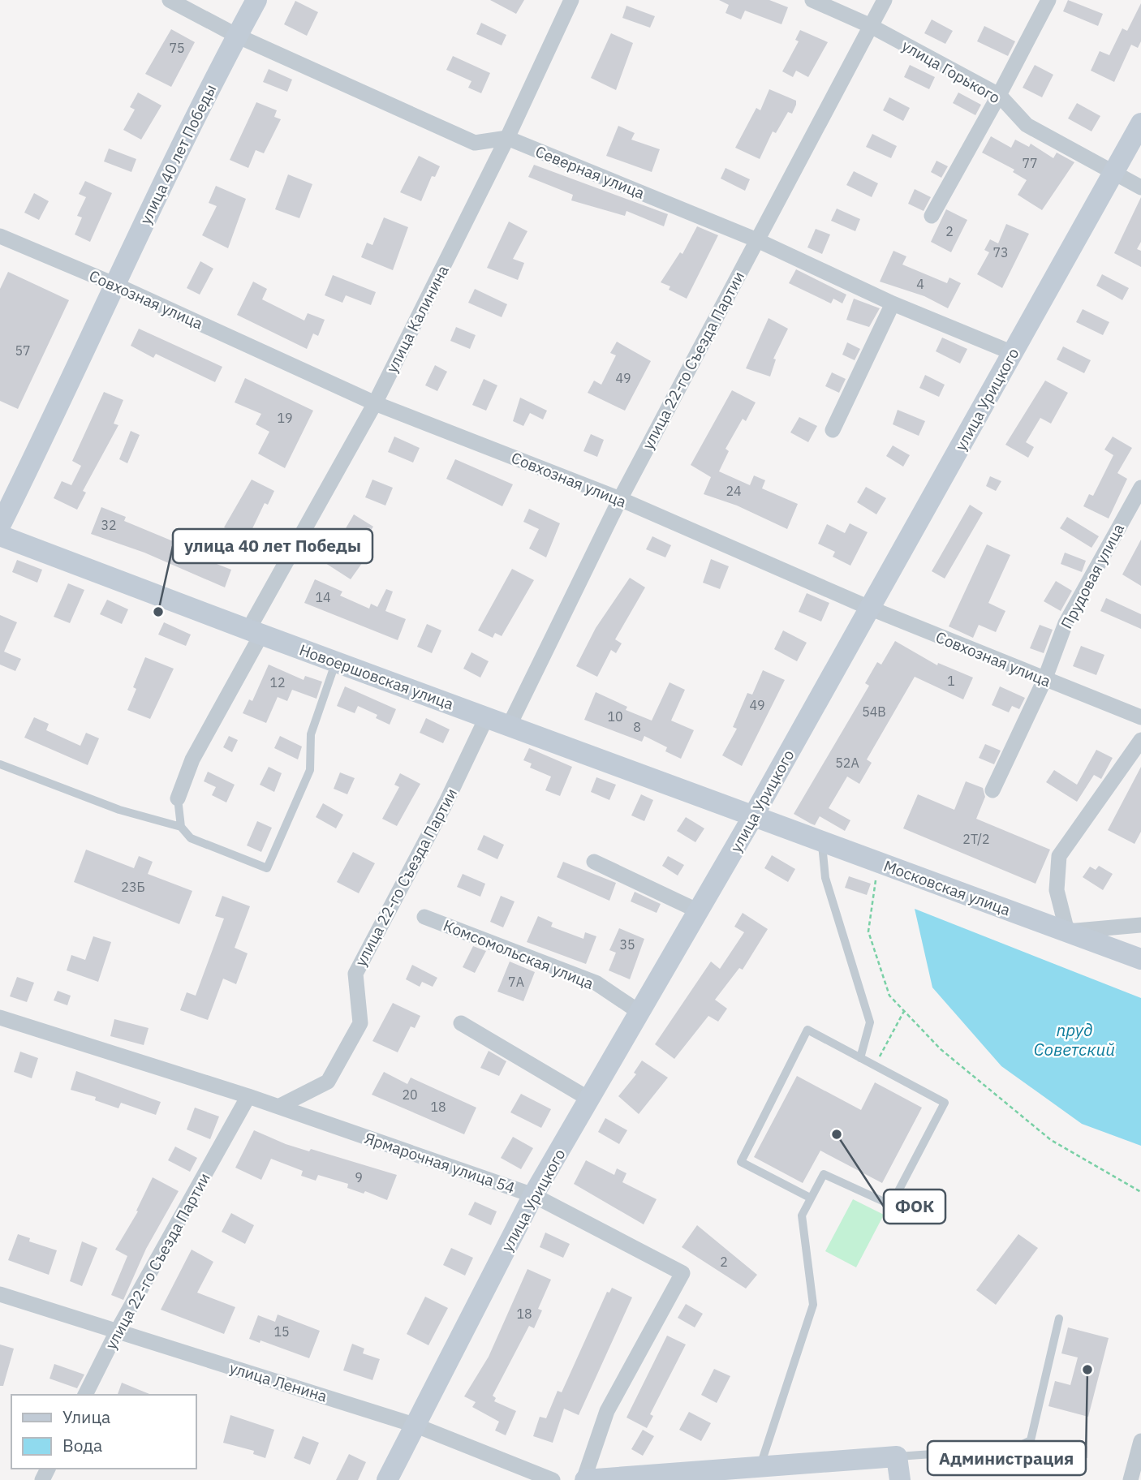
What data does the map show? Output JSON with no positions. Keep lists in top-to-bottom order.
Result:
{
  "streets": {
    "street": [
      "улица Горького",
      "улица 40 лет Победы",
      "Северная улица",
      "Совхозная улица",
      "улица Калинина",
      "улица 22-го Съезда Партии",
      "улица Урицкого",
      "Прудовая улица",
      "Новоершовская улица",
      "Московская улица",
      "Комсомольская улица",
      "Ярмарочная улица 54",
      "улица Ленина"
    ]
  },
  "crossings": [
    ["улица Горького", "улица 22-го Съезда Партии"],
    ["улица Горького", "улица Урицкого"],
    ["улица 40 лет Победы", "Совхозная улица"],
    ["Северная улица", "улица Калинина"],
    ["Северная улица", "улица 22-го Съезда Партии"],
    ["Северная улица", "улица Урицкого"],
    ["Совхозная улица", "улица Калинина"],
    ["Совхозная улица", "улица 22-го Съезда Партии"],
    ["Совхозная улица", "улица Урицкого"],
    ["Совхозная улица", "Прудовая улица"],
    ["улица Калинина", "Новоершовская улица"],
    ["улица 22-го Съезда Партии", "Новоершовская улица"],
    ["улица 22-го Съезда Партии", "Ярмарочная улица 54"],
    ["улица 22-го Съезда Партии", "улица Ленина"],
    ["улица Урицкого", "Новоершовская улица"],
    ["улица Урицкого", "Московская улица"],
    ["улица Урицкого", "Комсомольская улица"],
    ["улица Урицкого", "Ярмарочная улица 54"],
    ["улица Урицкого", "улица Ленина"],
    ["Новоершовская улица", "Московская улица"]
  ],
  "water": ["пруд Советский"],
  "places": ["улица 40 лет Победы", "ФОК", "Администрация"],
  "house_numbers": [
    "75",
    "77",
    "2",
    "73",
    "4",
    "57",
    "49",
    "19",
    "24",
    "32",
    "14",
    "1",
    "12",
    "49",
    "54В",
    "10",
    "8",
    "52А",
    "2Т/2",
    "23Б",
    "35",
    "7А",
    "20",
    "18",
    "9",
    "2",
    "18",
    "15"
  ],
  "legend": ["Улица", "Вода"]
}
